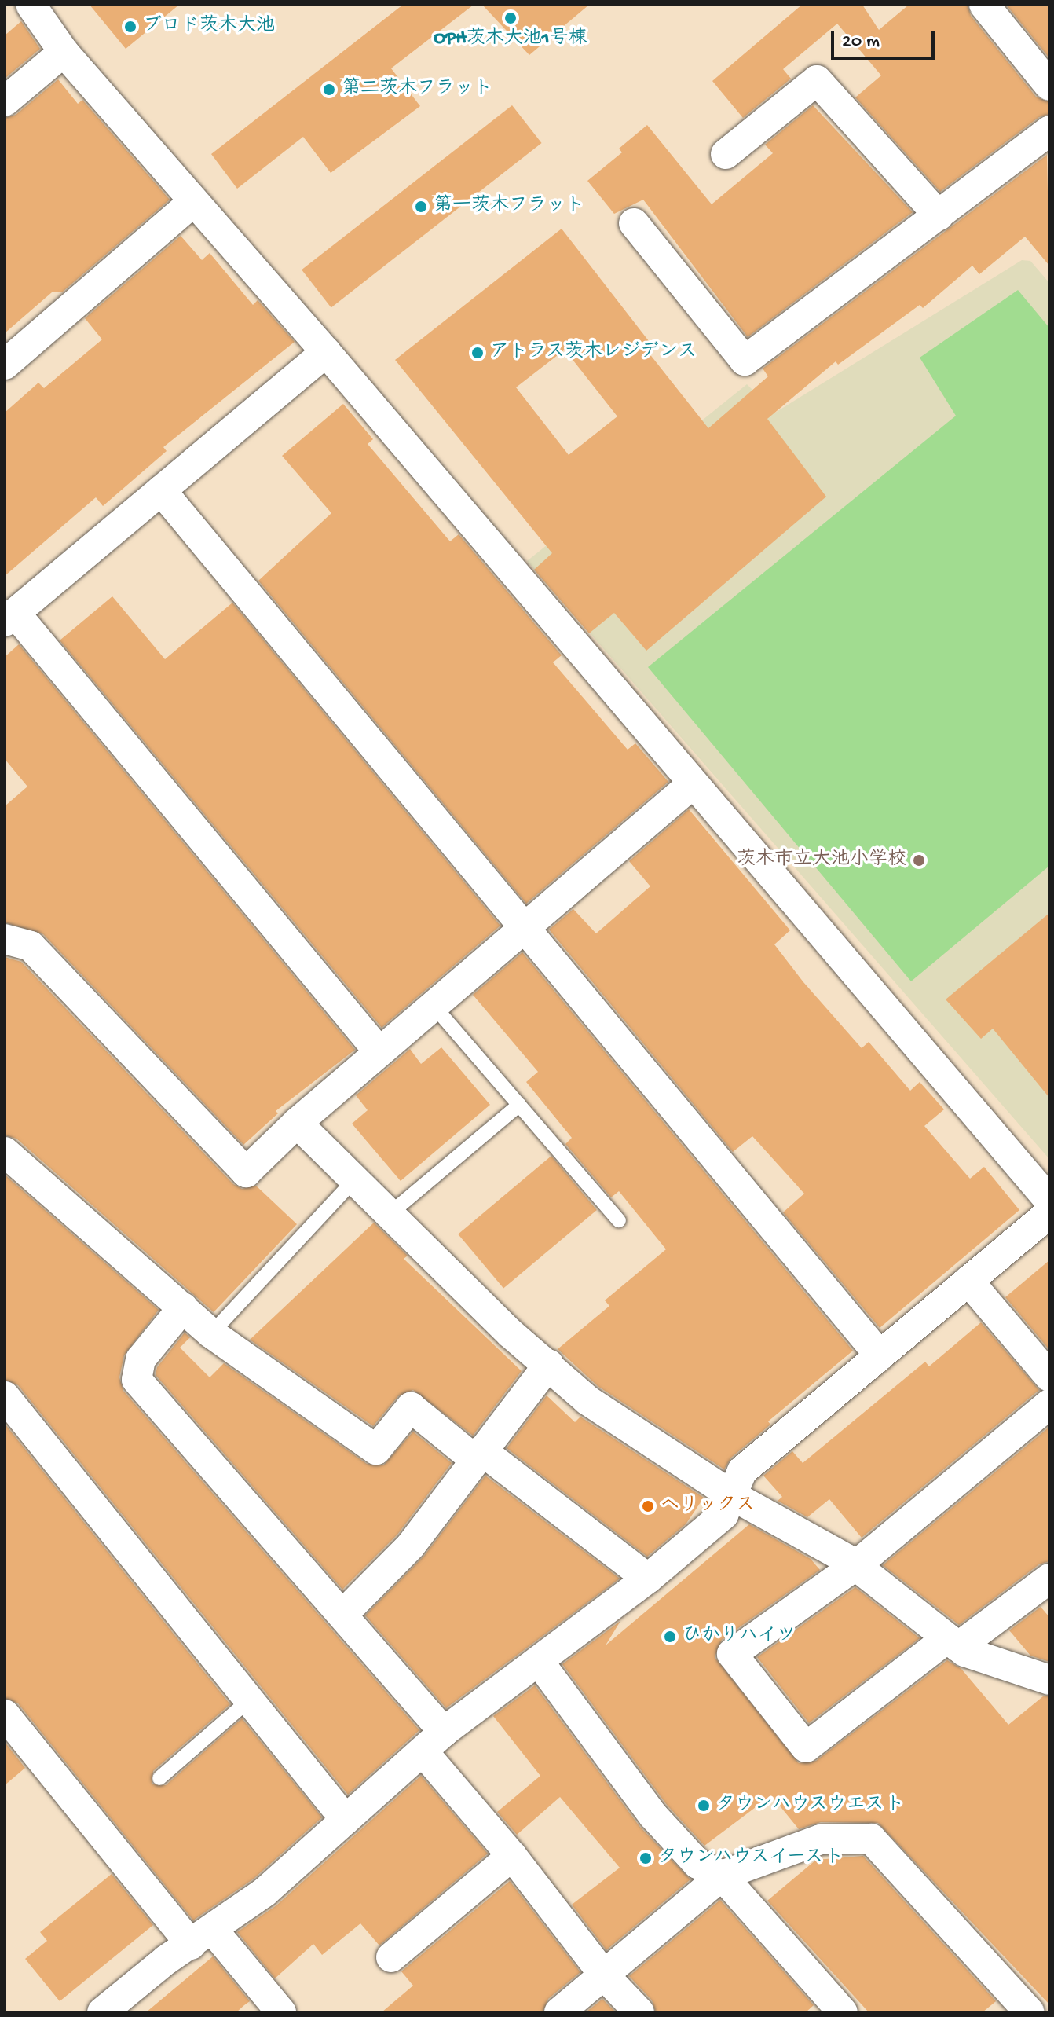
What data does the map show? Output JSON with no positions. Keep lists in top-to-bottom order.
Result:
{
  "places": [
    "OPH茨木大池1号棟",
    "ブロド茨木大池",
    "第二茨木フラット",
    "第一茨木フラット",
    "アトラス茨木レジデンス",
    "茨木市立大池小学校",
    "ヘリックス",
    "ひかりハイツ",
    "タウンハウスウエスト",
    "タウンハウスイースト"
  ],
  "scale_bar": "20 m"
}
